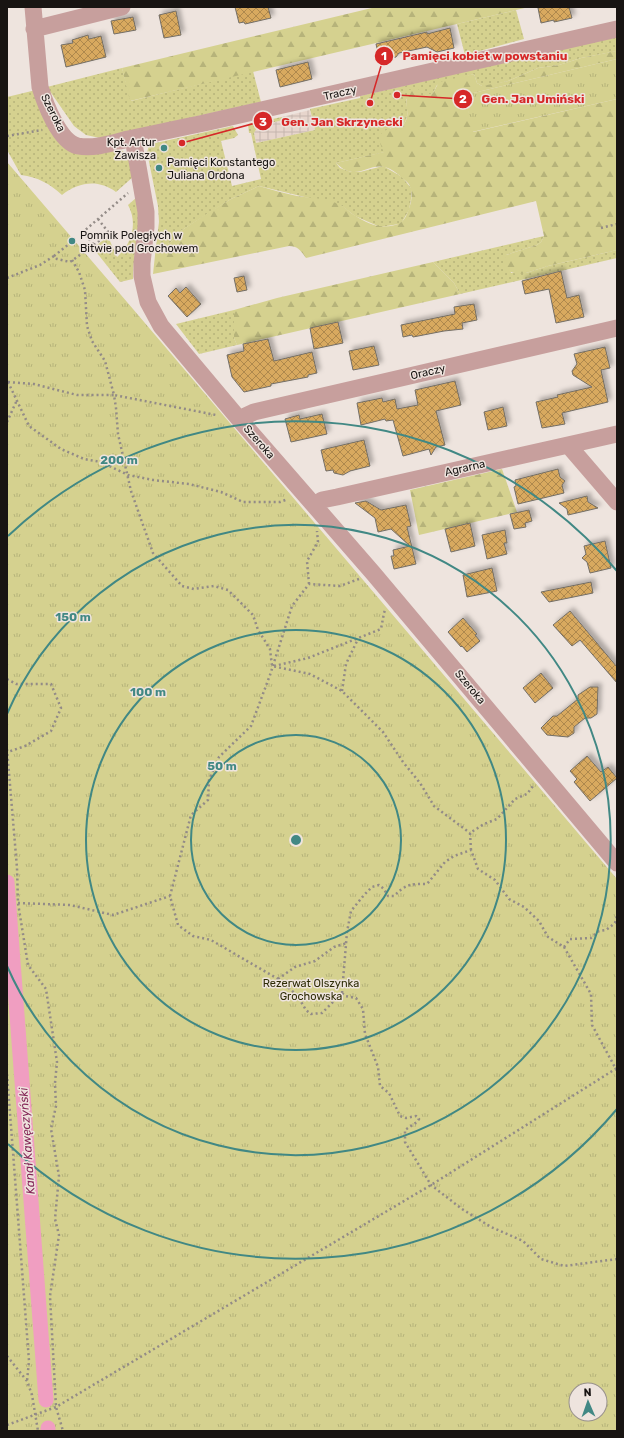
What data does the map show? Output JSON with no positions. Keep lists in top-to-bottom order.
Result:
{
  "streets": {
    "street": [
      "Traczy",
      "Szeroka",
      "Oraczy",
      "Agrarna"
    ]
  },
  "crossings": [
    ["Traczy", "Szeroka"],
    ["Szeroka", "Oraczy"],
    ["Szeroka", "Agrarna"]
  ],
  "water": ["Kanał Kawęczyński"],
  "parks": ["Rezerwat Olszynka Grochowska"],
  "places": [
    "Gen. Jan Umiński",
    "Pamięci kobiet w powstaniu",
    "Gen. Jan Skrzynecki",
    "Kpt. Artur Zawisza",
    "Pamięci Konstantego Juliana Ordona",
    "Pomnik Poległych w Bitwie pod Grochowem"
  ],
  "north": "top",
  "rings": [
    "200 m",
    "150 m",
    "100 m",
    "50 m"
  ]
}
